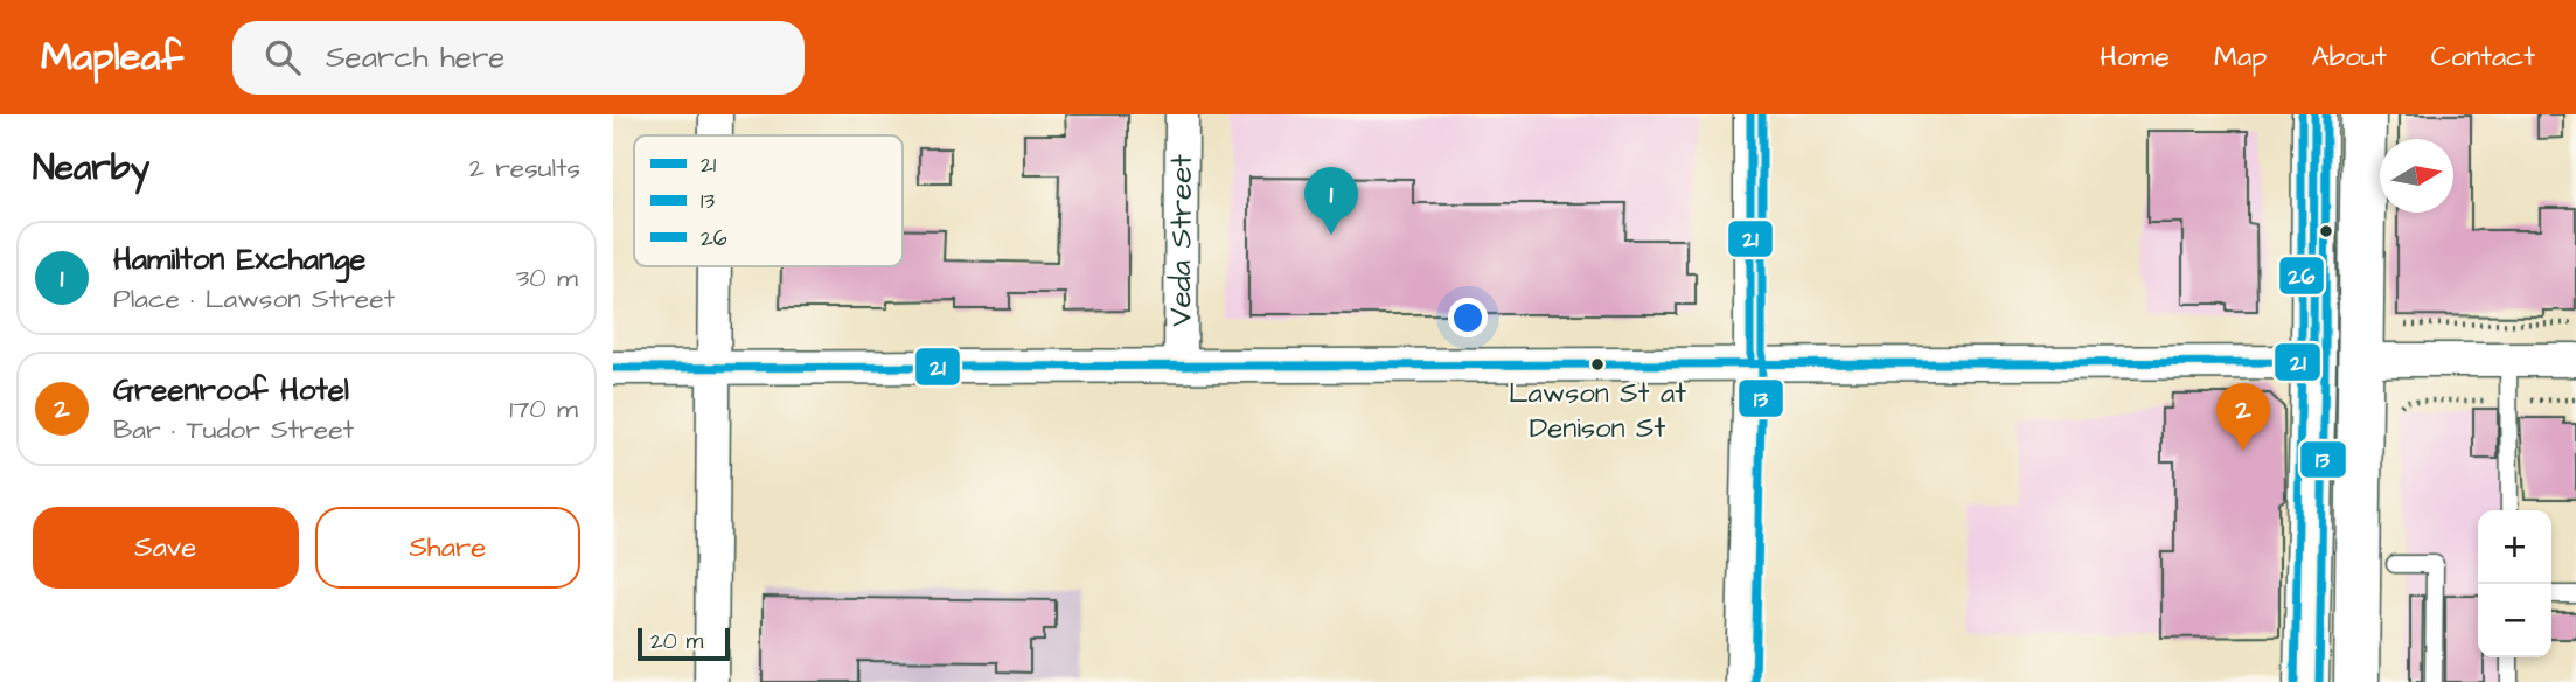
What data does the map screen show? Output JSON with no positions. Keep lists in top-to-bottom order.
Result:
{
  "streets": {
    "street": ["Veda Street"]
  },
  "places": ["Lawson St at Denison St"],
  "lines": ["transit line 21", "transit line 13", "transit line 26"],
  "legend": ["21", "13", "26"],
  "scale_bar": "20 m",
  "north": "right",
  "page": {
    "header": "Mapleaf",
    "search": "Search here",
    "nav": [
      "Home",
      "Map",
      "About",
      "Contact"
    ],
    "heading": ["Nearby", "2 results"],
    "pins": ["1", "2"],
    "list": [
      {
        "mark": "1",
        "name": "Hamilton Exchange",
        "note": "Place · Lawson Street",
        "value": "30 m"
      },
      {
        "mark": "2",
        "name": "Greenroof Hotel",
        "note": "Bar · Tudor Street",
        "value": "170 m"
      }
    ],
    "buttons": ["Save", "Share"],
    "map_buttons": ["+", "−"],
    "scale": "20 m"
  }
}
